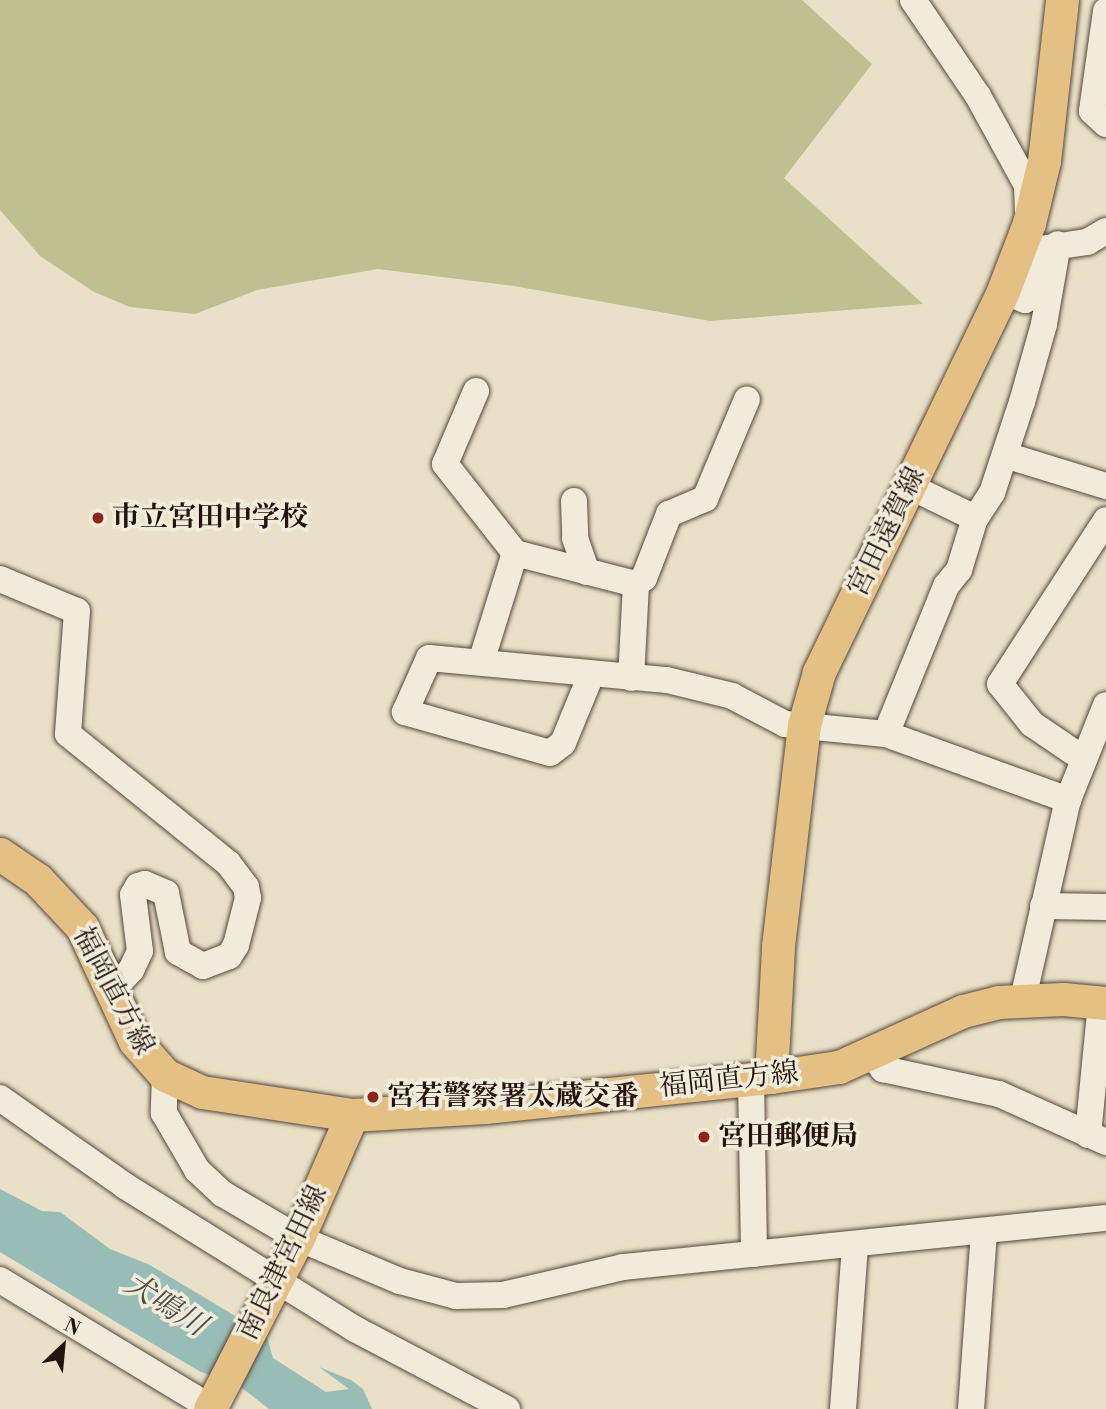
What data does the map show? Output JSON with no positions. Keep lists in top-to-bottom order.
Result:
{
  "streets": {
    "main road": ["宮田遠賀線", "福岡直方線", "南良津宮田線"]
  },
  "crossings": [
    ["宮田遠賀線", "福岡直方線"],
    ["福岡直方線", "南良津宮田線"]
  ],
  "water": ["犬鳴川"],
  "places": ["市立宮田中学校", "宮若警察署太蔵交番", "宮田郵便局"],
  "north": "top right"
}
